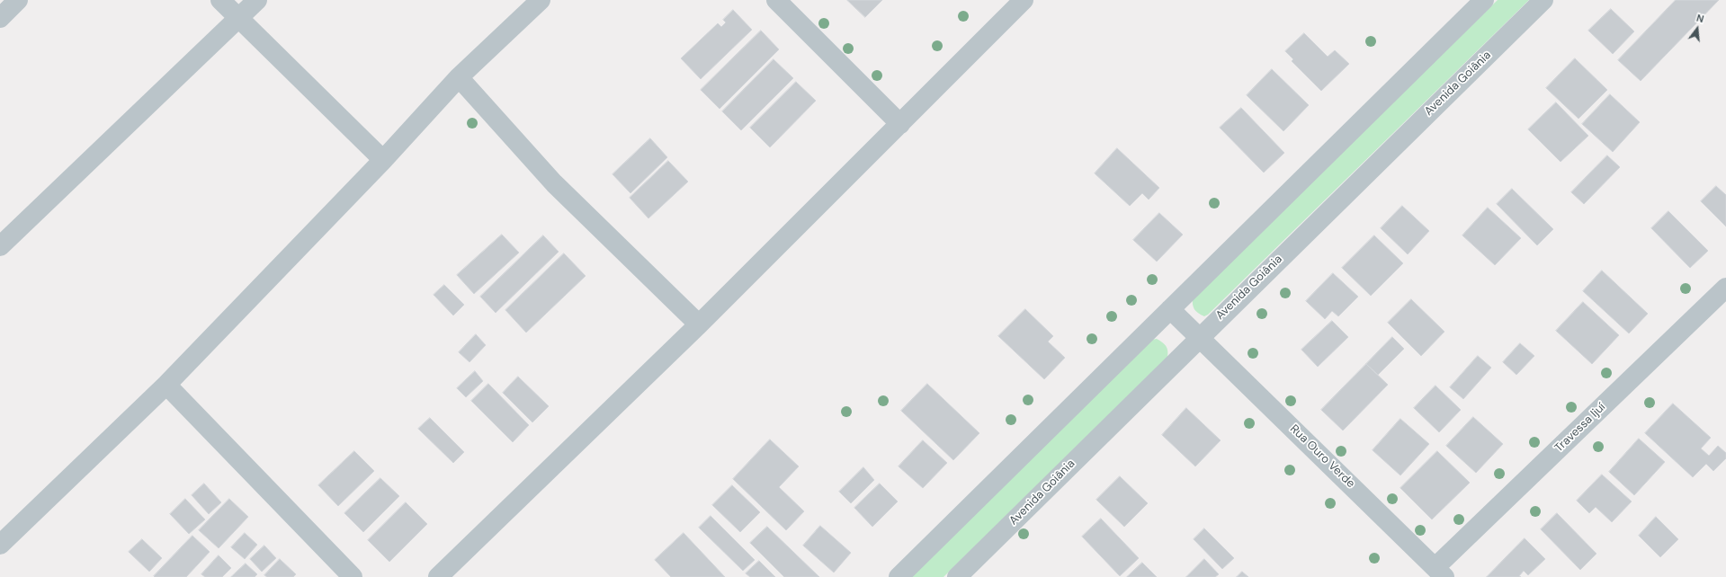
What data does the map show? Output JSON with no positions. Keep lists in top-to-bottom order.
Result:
{
  "streets": {
    "street": ["Avenida Goiânia", "Travessa Ijuí", "Rua Ouro Verde"]
  },
  "crossings": [
    ["Avenida Goiânia", "Rua Ouro Verde"],
    ["Travessa Ijuí", "Rua Ouro Verde"]
  ],
  "north": "top"
}
